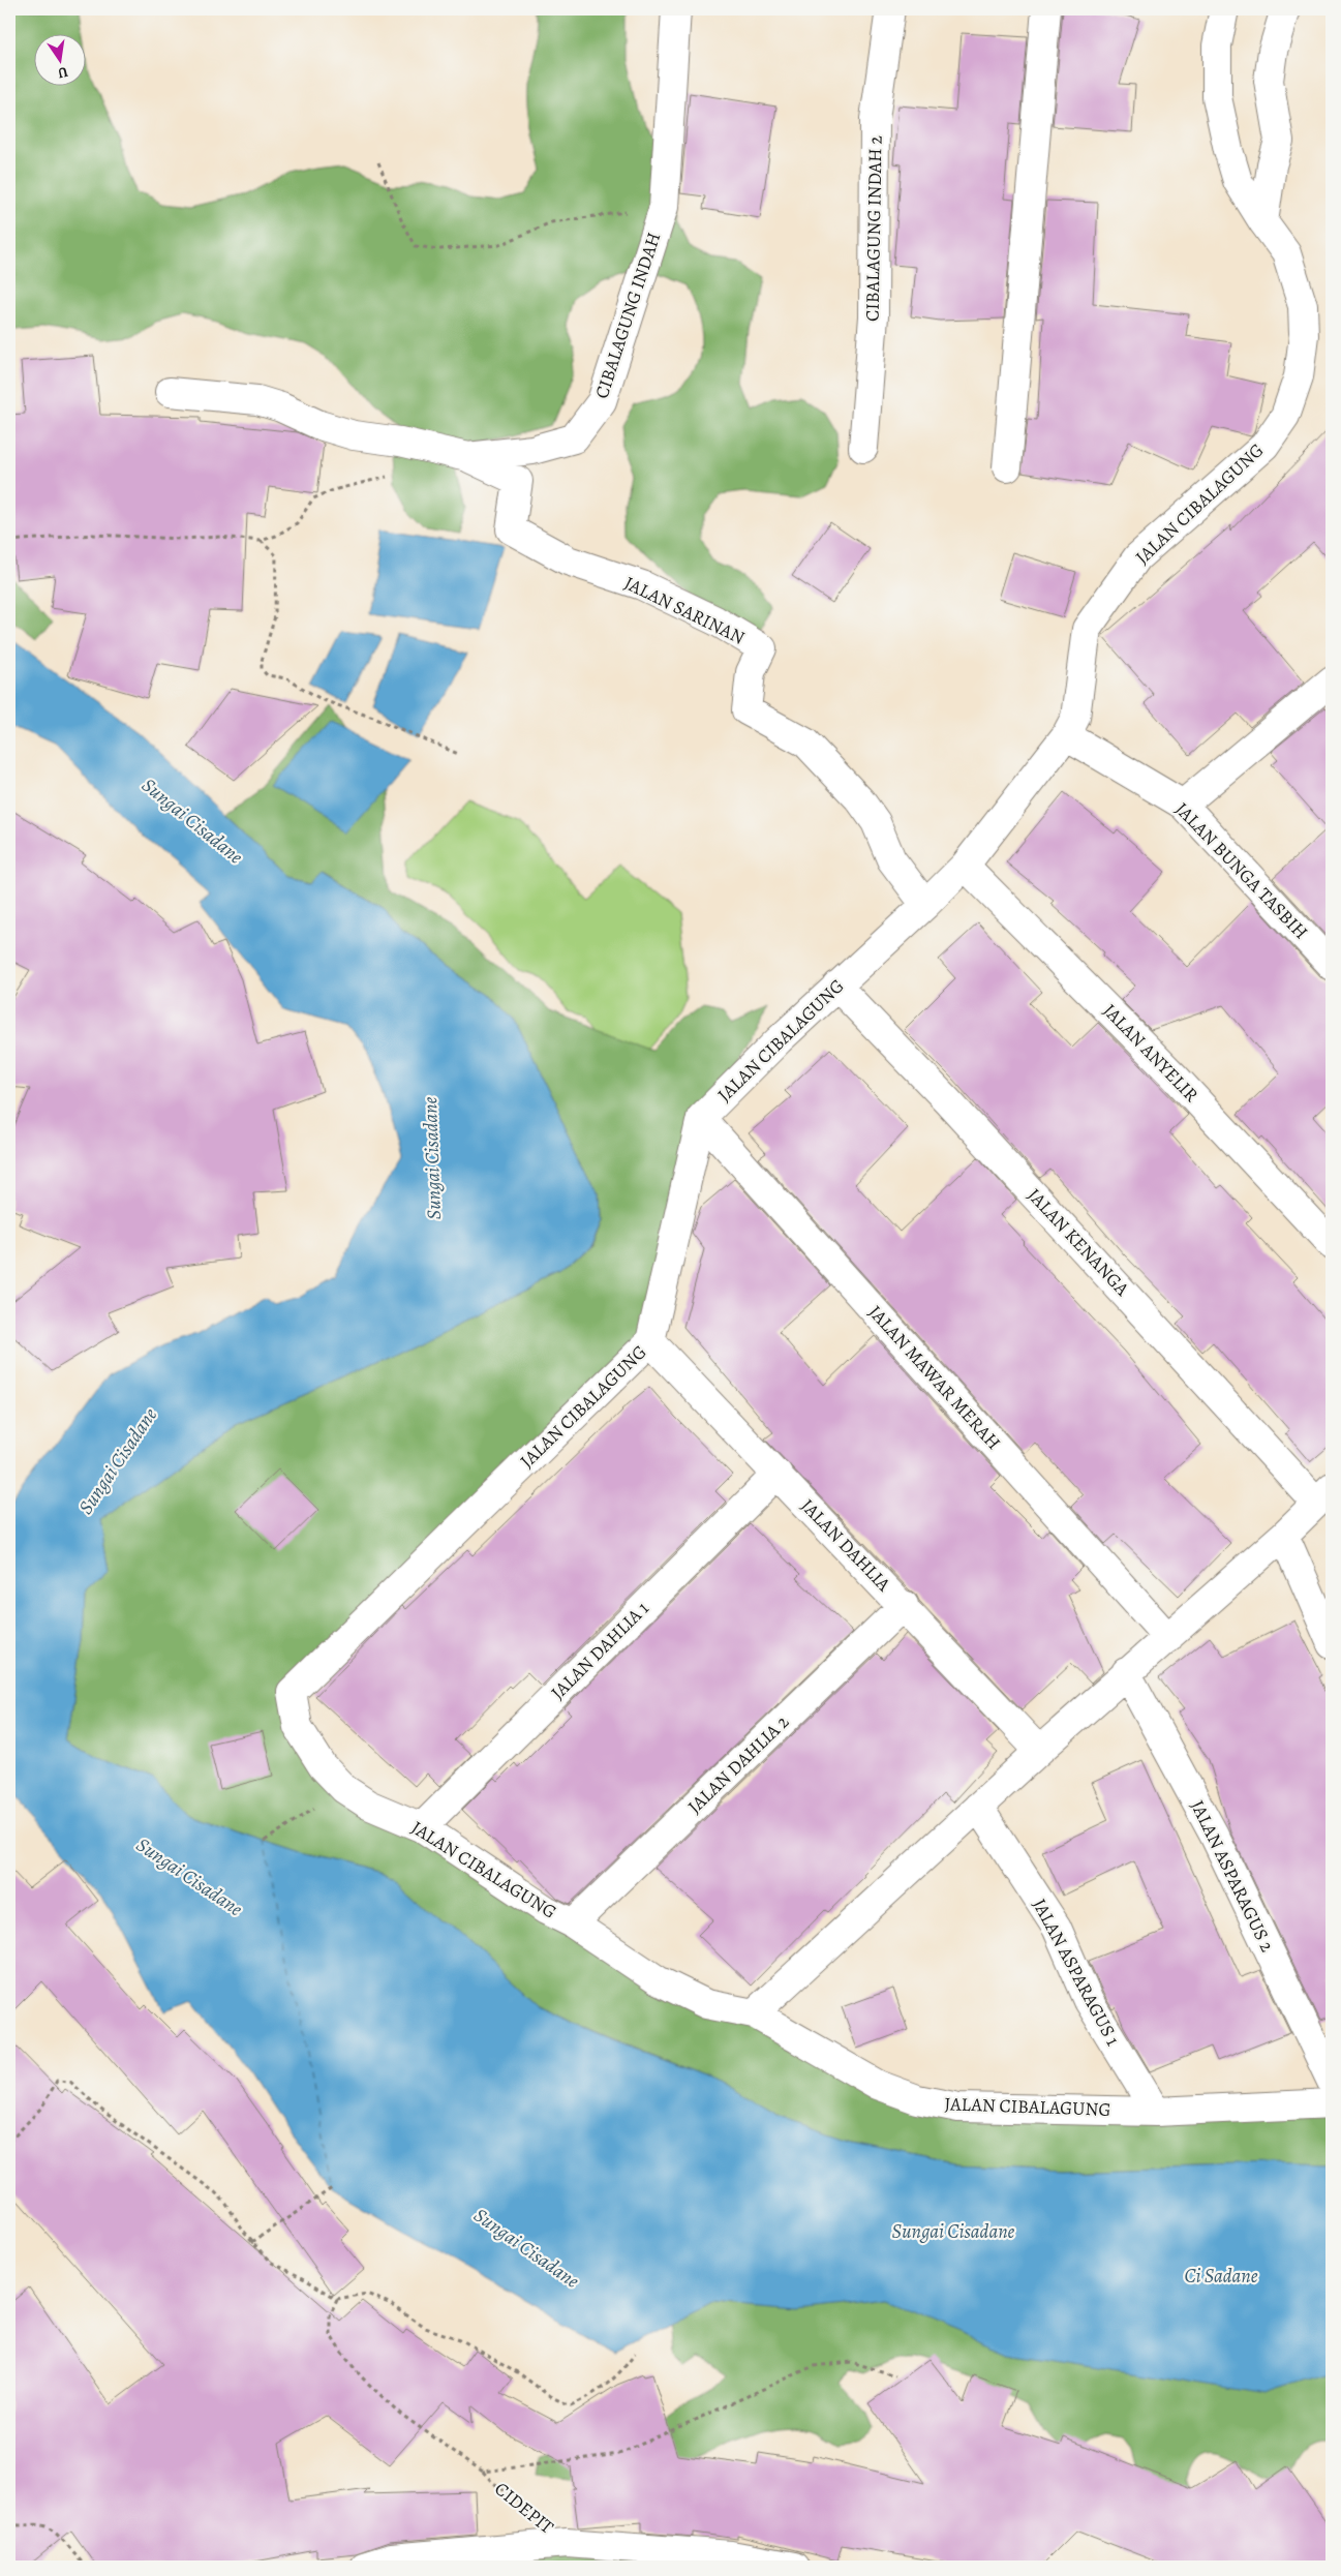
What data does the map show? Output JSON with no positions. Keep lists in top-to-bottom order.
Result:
{
  "streets": {
    "street": [
      "CIBALAGUNG INDAH 2",
      "CIBALAGUNG INDAH",
      "JALAN CIBALAGUNG",
      "JALAN SARINAN",
      "JALAN BUNGA TASBIH",
      "JALAN ANYELIR",
      "JALAN KENANGA",
      "JALAN MAWAR MERAH",
      "JALAN DAHLIA",
      "JALAN DAHLIA 1",
      "JALAN DAHLIA 2",
      "JALAN ASPARAGUS 2",
      "JALAN ASPARAGUS 1",
      "CIDEPIT"
    ]
  },
  "crossings": [
    ["CIBALAGUNG INDAH", "JALAN SARINAN"],
    ["JALAN CIBALAGUNG", "JALAN SARINAN"],
    ["JALAN CIBALAGUNG", "JALAN BUNGA TASBIH"],
    ["JALAN CIBALAGUNG", "JALAN ANYELIR"],
    ["JALAN CIBALAGUNG", "JALAN KENANGA"],
    ["JALAN CIBALAGUNG", "JALAN MAWAR MERAH"],
    ["JALAN CIBALAGUNG", "JALAN DAHLIA"],
    ["JALAN CIBALAGUNG", "JALAN DAHLIA 1"],
    ["JALAN CIBALAGUNG", "JALAN DAHLIA 2"],
    ["JALAN CIBALAGUNG", "JALAN ASPARAGUS 1"],
    ["JALAN DAHLIA", "JALAN DAHLIA 1"],
    ["JALAN DAHLIA", "JALAN DAHLIA 2"]
  ],
  "water": ["Sungai Cisadane", "Ci Sadane"],
  "north": "bottom"
}
